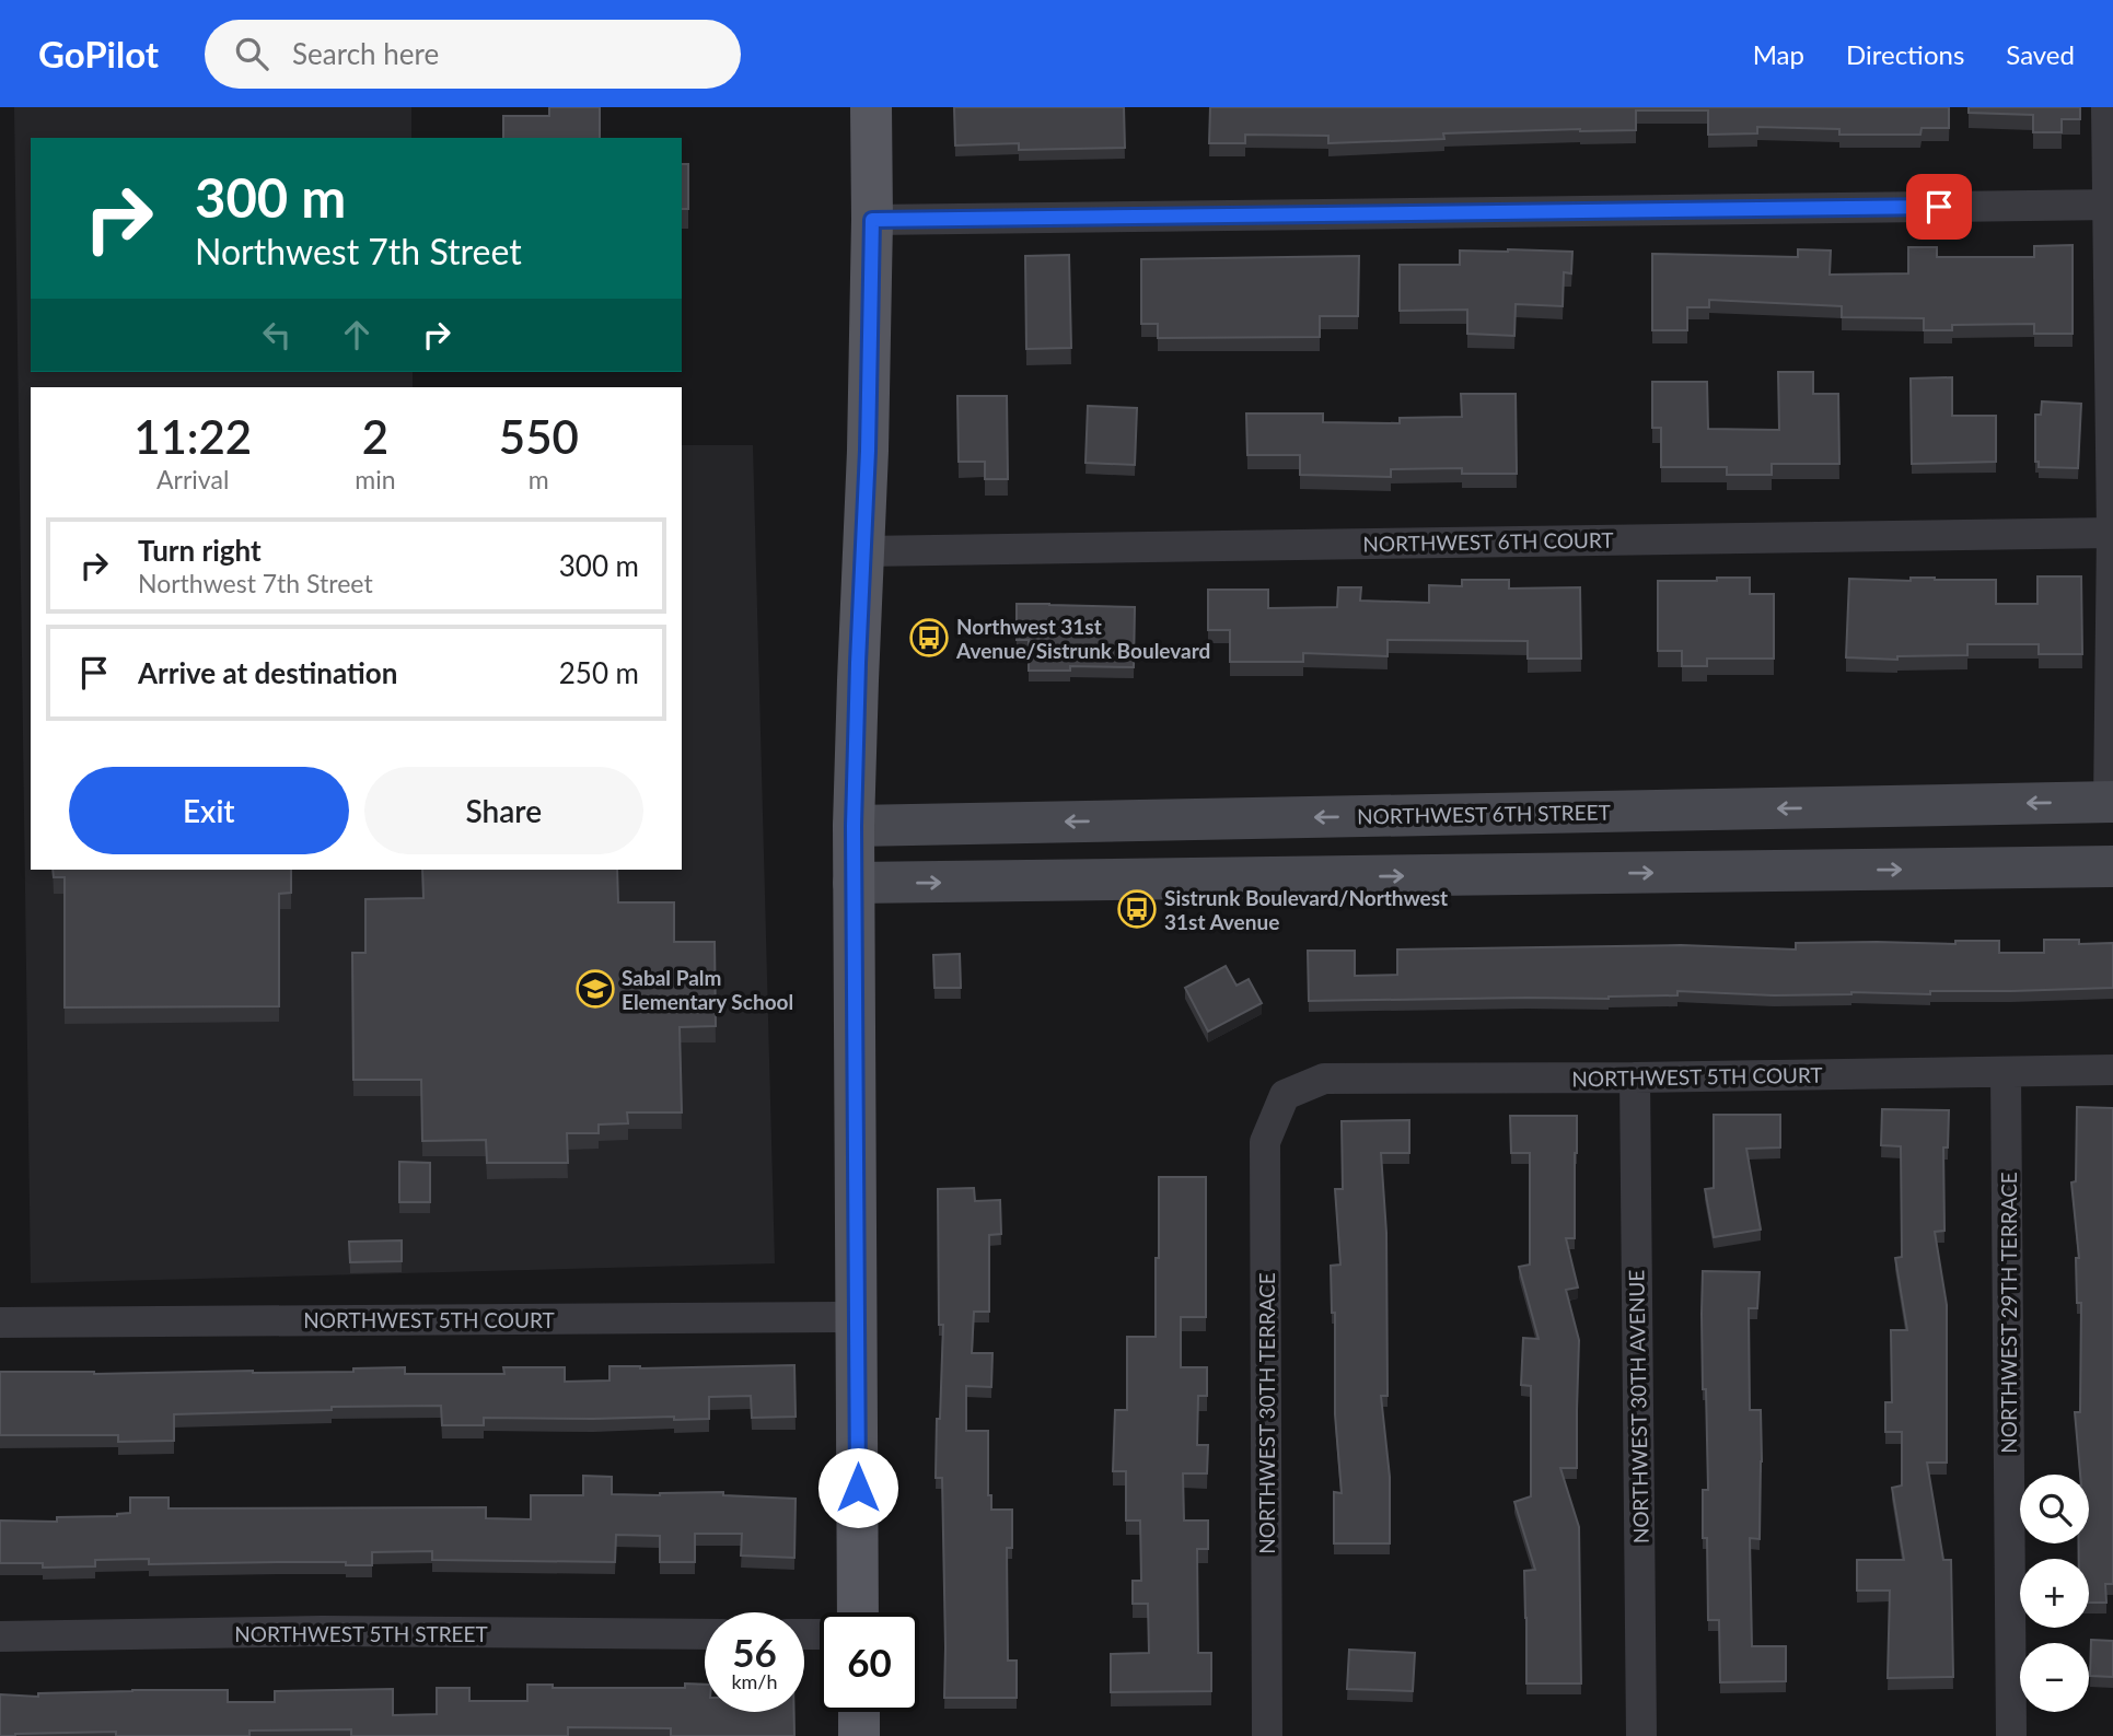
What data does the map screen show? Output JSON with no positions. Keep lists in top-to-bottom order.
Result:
{
  "streets": {
    "street": [
      "NORTHWEST 6TH COURT",
      "NORTHWEST 6TH STREET",
      "NORTHWEST 5TH COURT",
      "NORTHWEST 29TH TERRACE",
      "NORTHWEST 30TH AVENUE",
      "NORTHWEST 30TH TERRACE",
      "NORTHWEST 5TH STREET"
    ]
  },
  "crossings": [
    ["NORTHWEST 5TH COURT", "NORTHWEST 29TH TERRACE"],
    ["NORTHWEST 5TH COURT", "NORTHWEST 30TH AVENUE"],
    ["NORTHWEST 5TH COURT", "NORTHWEST 30TH TERRACE"]
  ],
  "places": {
    "bus stop": ["Northwest 31st Avenue/Sistrunk Boulevard", "Sistrunk Boulevard/Northwest 31st Avenue"],
    "school or university": ["Sabal Palm Elementary School"]
  },
  "page": {
    "header": "GoPilot",
    "search": "Search here",
    "nav": ["Map", "Directions", "Saved"],
    "turn": ["300 m", "Northwest 7th Street"],
    "eta": [
      "11:22",
      "Arrival",
      "2",
      "min",
      "550",
      "m"
    ],
    "list": [
      {
        "name": "Turn right",
        "note": "Northwest 7th Street",
        "value": "300 m"
      },
      {
        "name": "Arrive at destination",
        "value": "250 m"
      }
    ],
    "buttons": ["Exit", "Share"],
    "map_buttons": ["+", "−"],
    "speed": "56 km/h",
    "limit": "60"
  }
}
